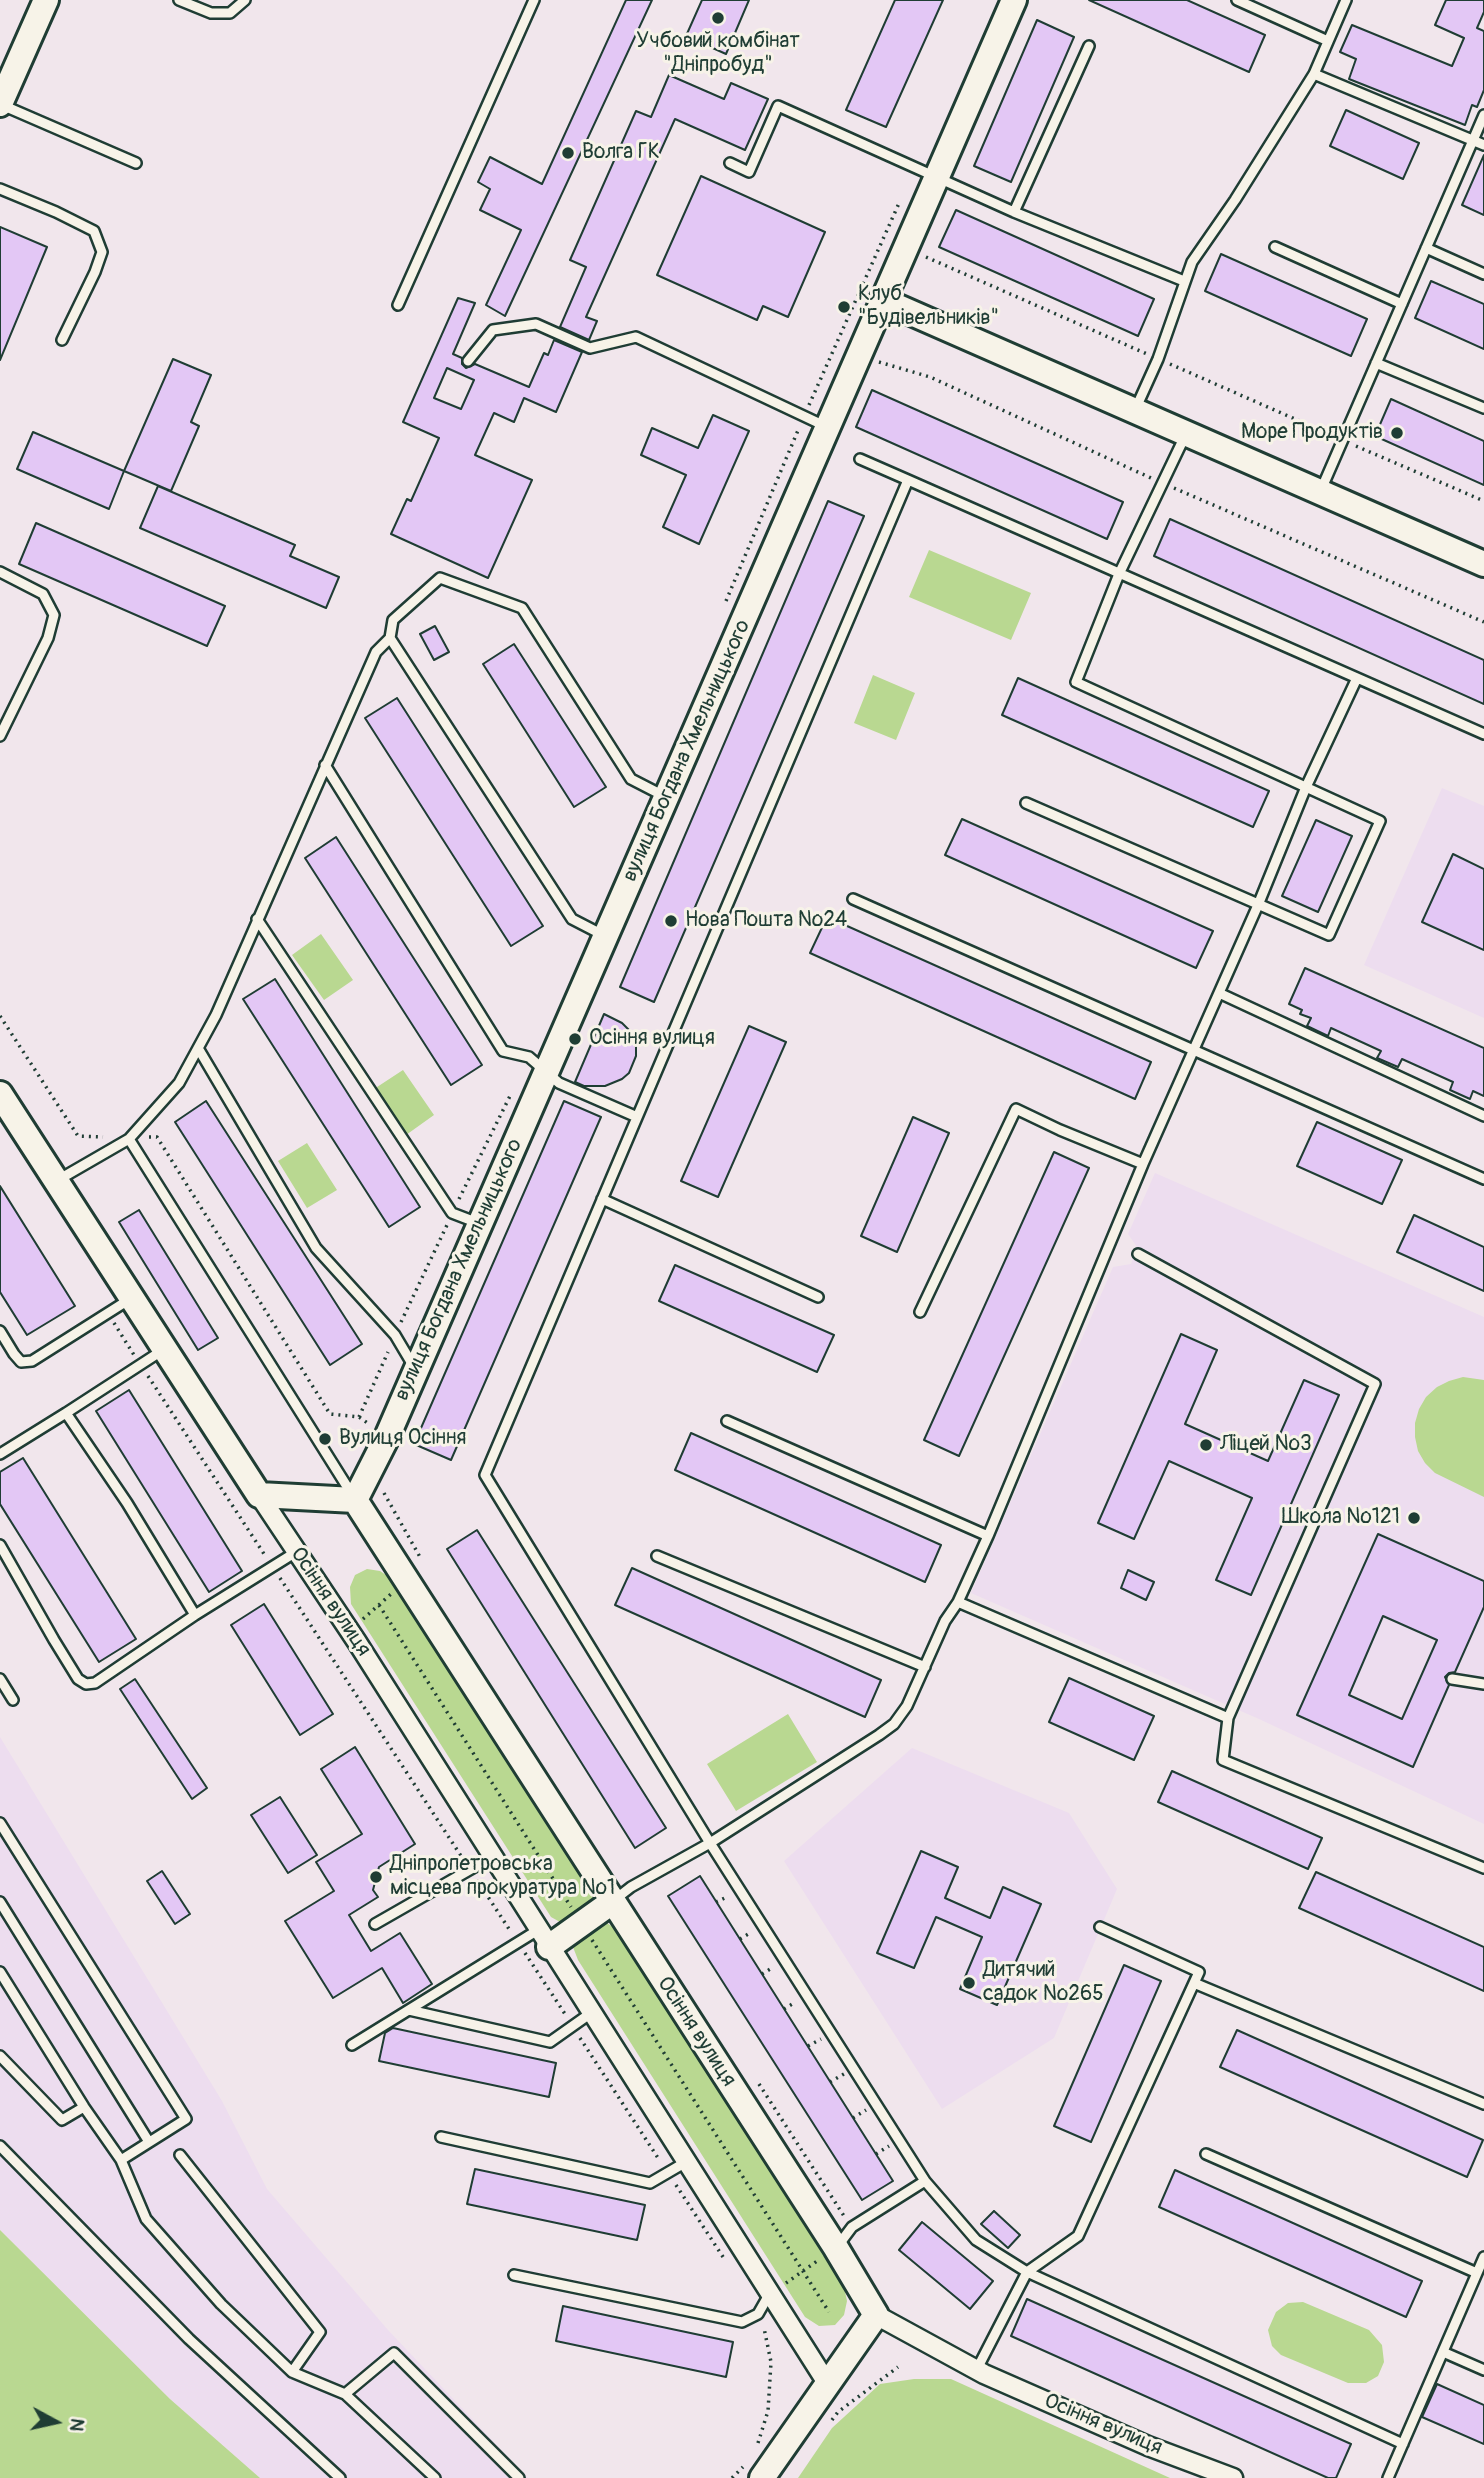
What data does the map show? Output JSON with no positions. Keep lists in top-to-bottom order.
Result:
{
  "streets": {
    "street": ["вулиця Богдана Хмельницького", "Осіння вулиця"]
  },
  "crossings": [
    ["вулиця Богдана Хмельницького", "Осіння вулиця"]
  ],
  "places": [
    "Учбовий комбінат \"Дніпробуд\"",
    "Волга ГК",
    "Клуб \"Будівельників\"",
    "Море Продуктiв",
    "Нова Пошта №24",
    "Осіння вулиця",
    "Вулиця Осіння",
    "Ліцей №3",
    "Школа №121",
    "Дніпропетровська місцева прокуратура №1",
    "Дитячий садок №265"
  ],
  "north": "right"
}
